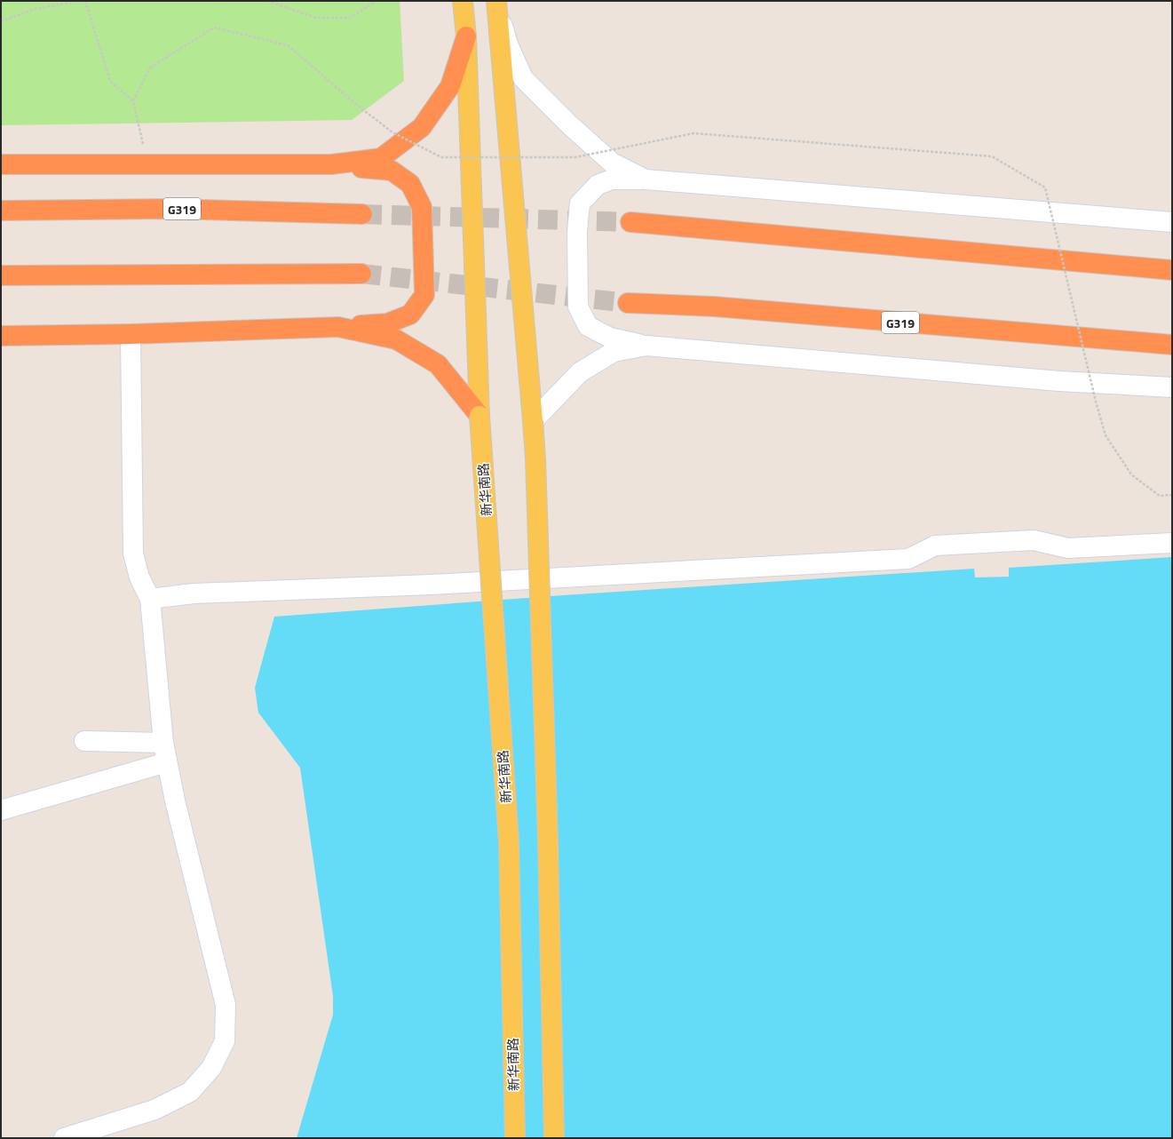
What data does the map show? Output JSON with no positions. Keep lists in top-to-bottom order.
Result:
{
  "streets": {
    "highway": ["G319"],
    "main road": ["新华南路"]
  }
}
